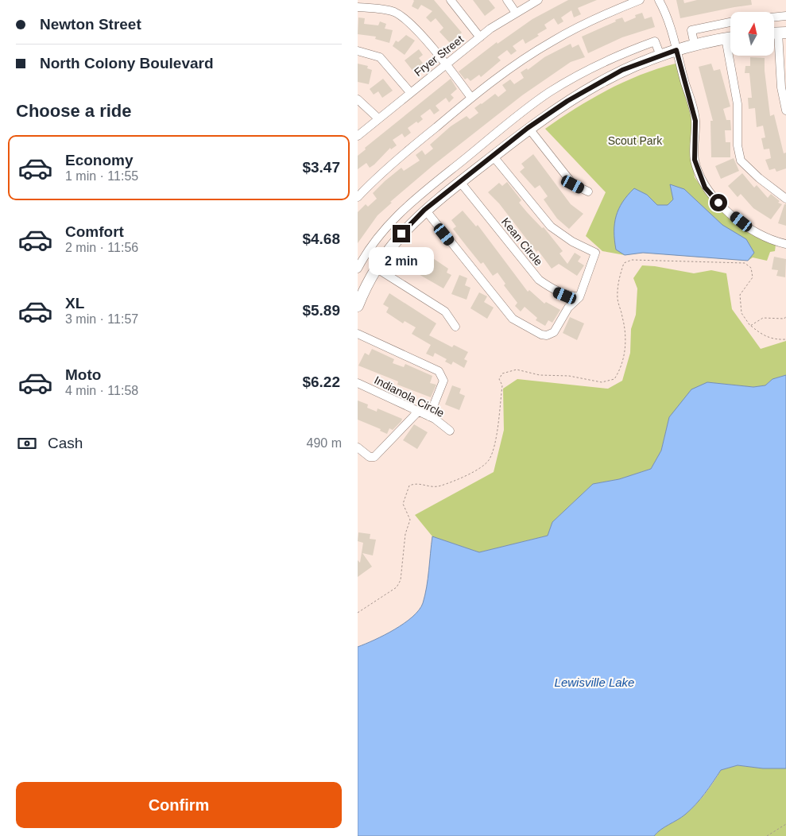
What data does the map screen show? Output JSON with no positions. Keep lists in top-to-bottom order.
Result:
{
  "streets": {
    "street": ["Fryer Street", "Kean Circle", "Indianola Circle"]
  },
  "water": ["Lewisville Lake"],
  "parks": ["Scout Park"],
  "north": "top",
  "page": {
    "banner": ["Newton Street", "North Colony Boulevard"],
    "heading": "Choose a ride",
    "list": [
      {
        "name": "Economy",
        "note": "1 min · 11:55",
        "value": "$3.47"
      },
      {
        "name": "Comfort",
        "note": "2 min · 11:56",
        "value": "$4.68"
      },
      {
        "name": "XL",
        "note": "3 min · 11:57",
        "value": "$5.89"
      },
      {
        "name": "Moto",
        "note": "4 min · 11:58",
        "value": "$6.22"
      }
    ],
    "bubble": "2 min",
    "pay": ["Cash", "490 m"],
    "buttons": "Confirm"
  }
}
